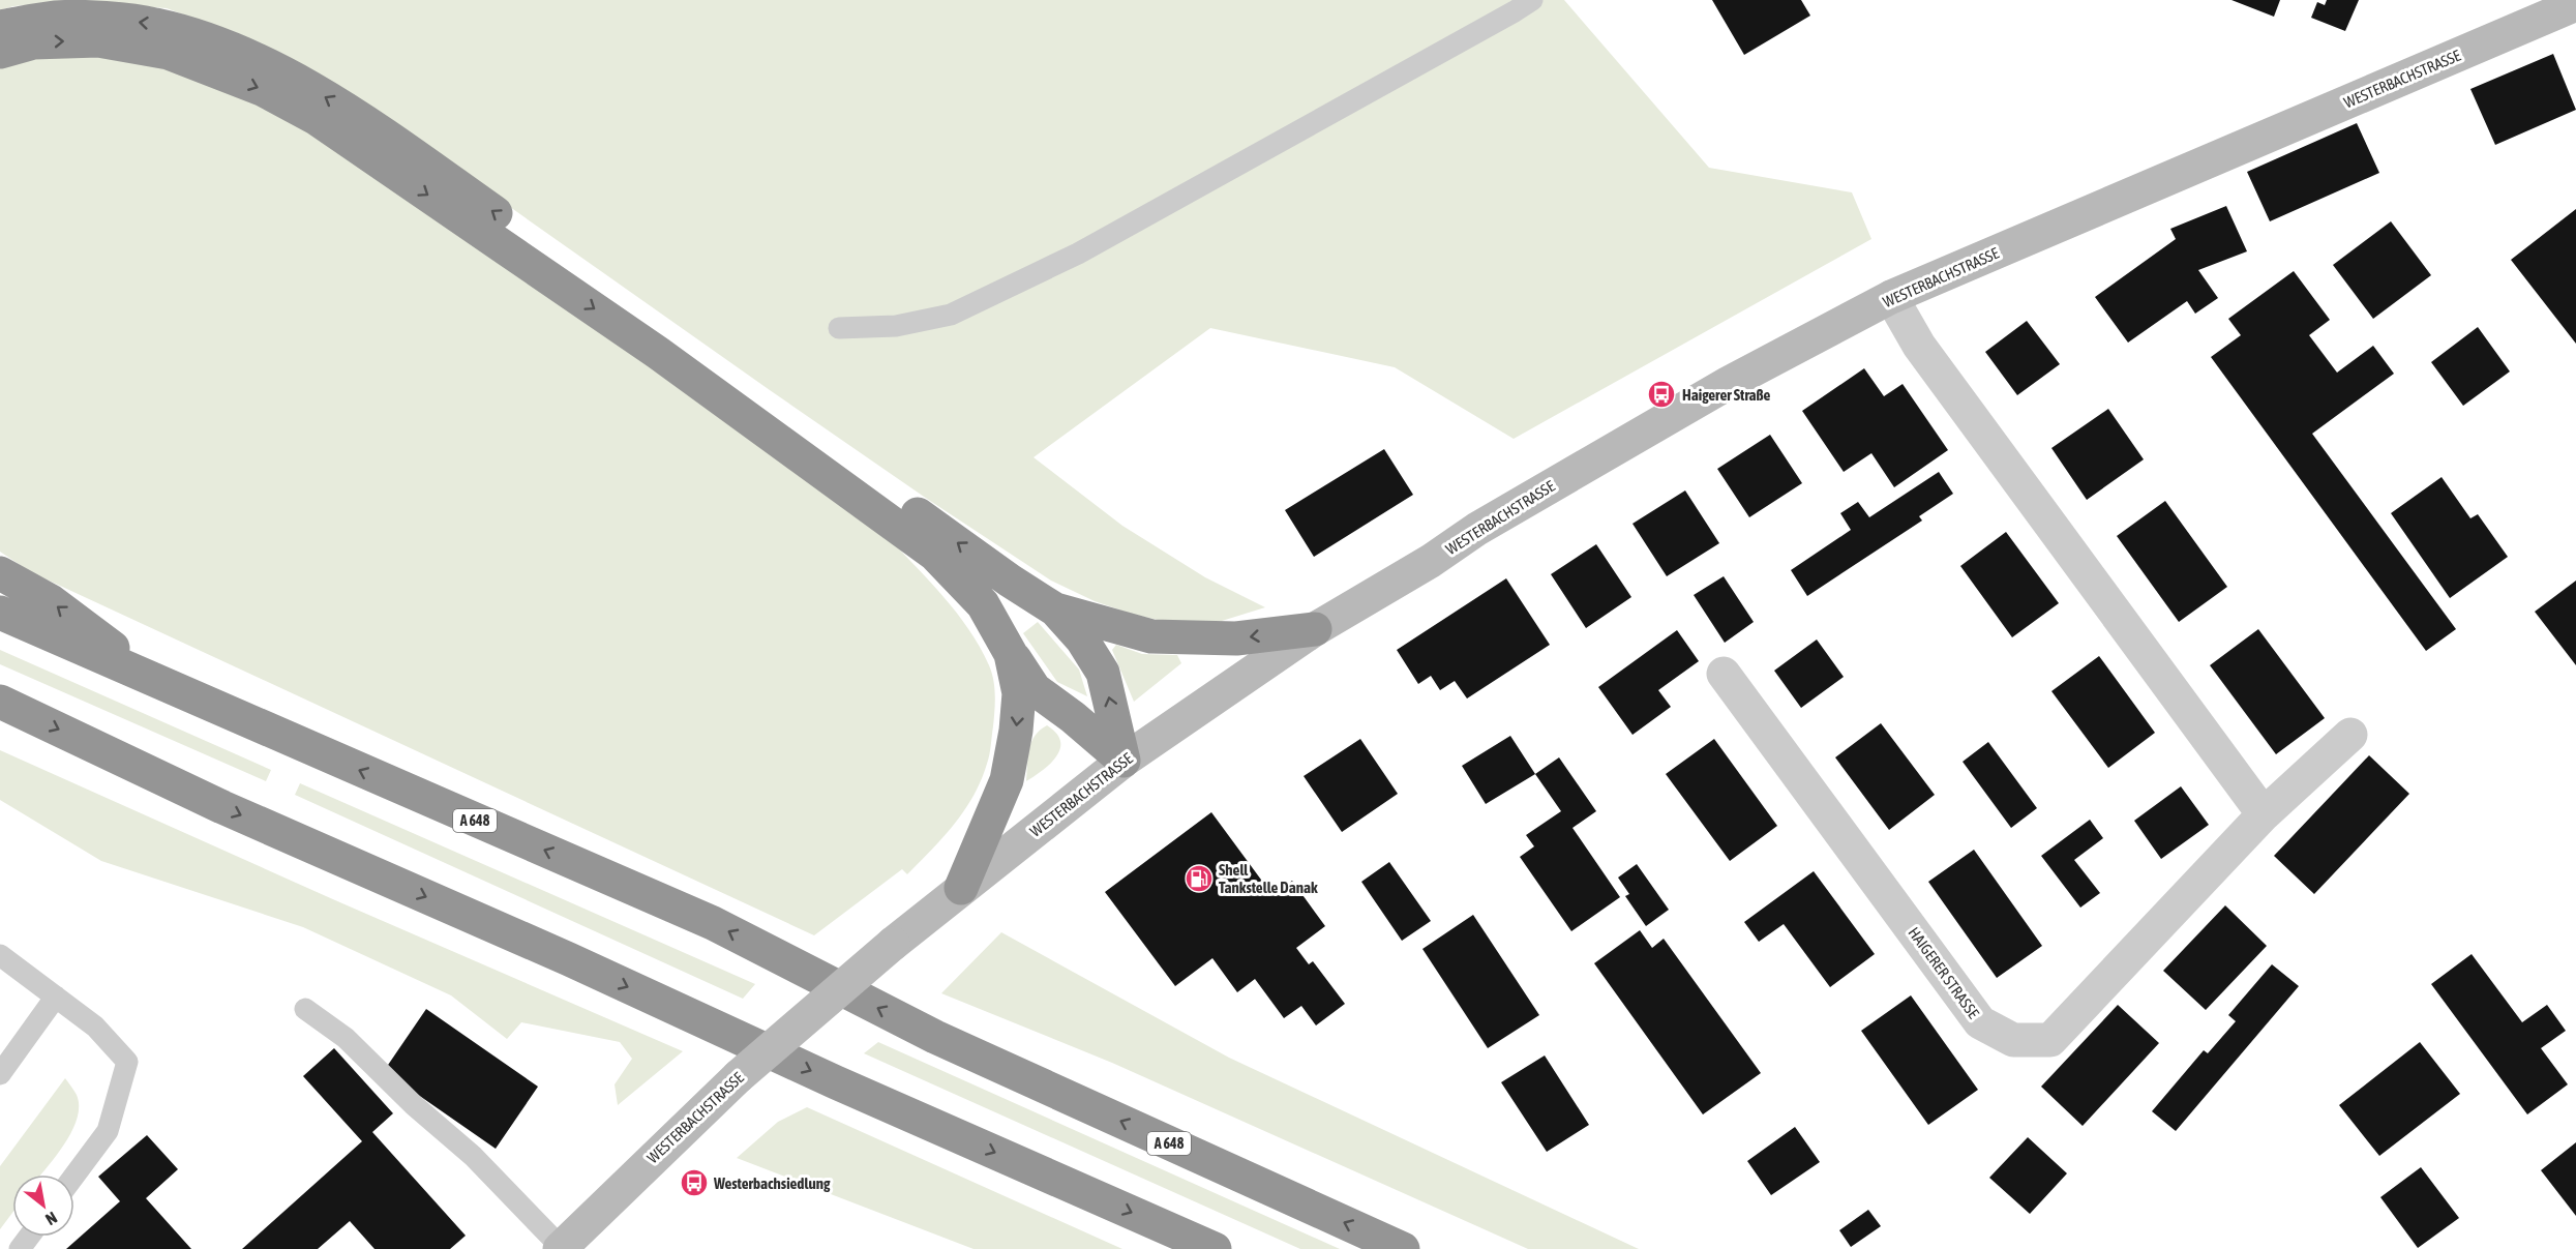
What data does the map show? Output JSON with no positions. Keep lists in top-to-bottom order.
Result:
{
  "streets": {
    "highway": ["A 648"],
    "main road": ["WESTERBACHSTRASSE"],
    "street": ["HAIGERER STRASSE"]
  },
  "places": {
    "bus stop": ["Haigerer Straße", "Westerbachsiedlung"],
    "fuel station": ["Shell Tankstelle Danak"]
  },
  "north": "bottom right"
}
